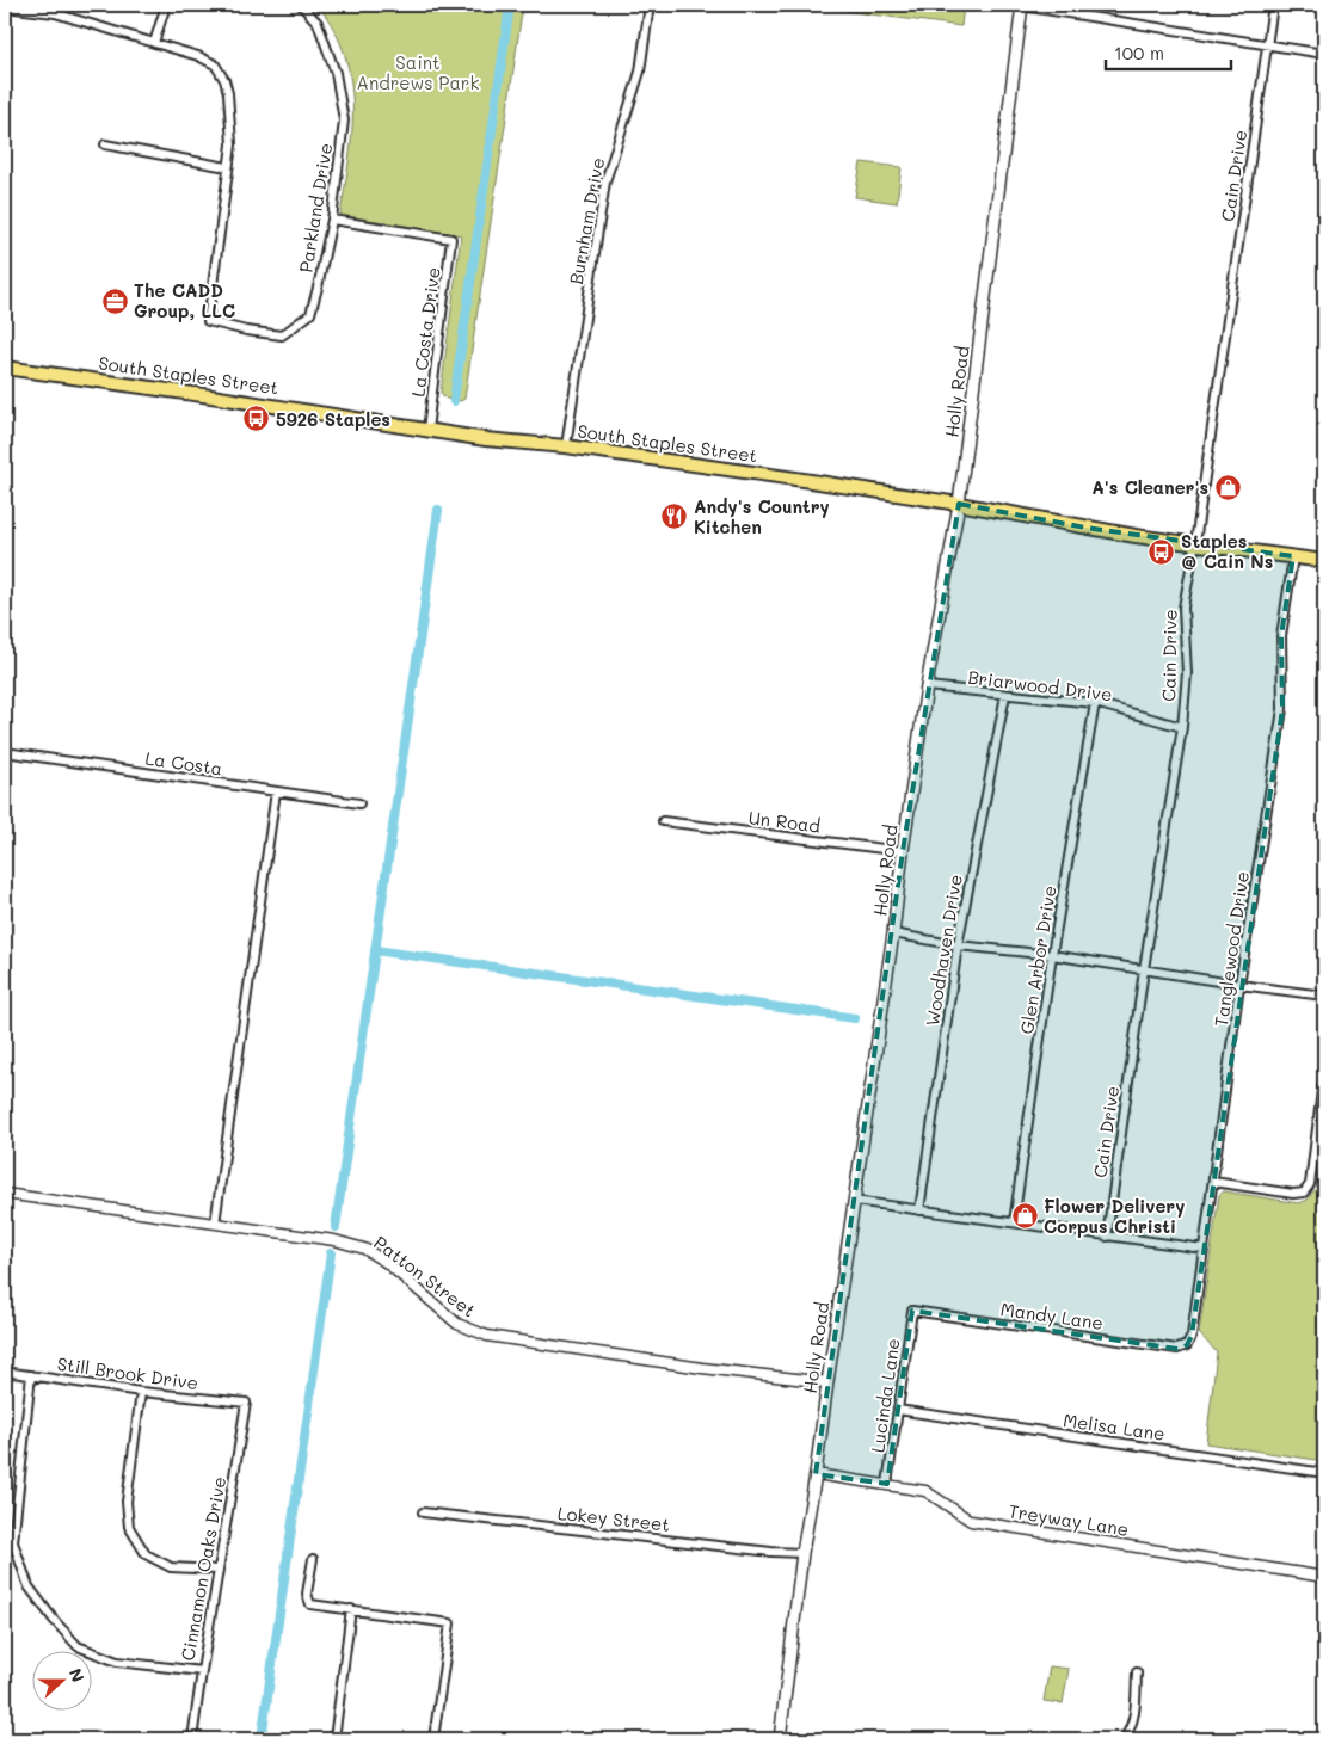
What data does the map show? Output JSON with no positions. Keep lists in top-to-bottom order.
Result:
{
  "streets": {
    "main road": ["South Staples Street", "Holly Road"],
    "street": [
      "Cain Drive",
      "Parkland Drive",
      "Burnham Drive",
      "La Costa Drive",
      "Briarwood Drive",
      "La Costa",
      "Un Road",
      "Tanglewood Drive",
      "Woodhaven Drive",
      "Glen Arbor Drive",
      "Patton Street",
      "Mandy Lane",
      "Still Brook Drive",
      "Lucinda Lane",
      "Melisa Lane",
      "Lokey Street",
      "Treyway Lane",
      "Cinnamon Oaks Drive"
    ]
  },
  "crossings": [
    ["Cain Drive", "South Staples Street"],
    ["Cain Drive", "Briarwood Drive"],
    ["Parkland Drive", "La Costa Drive"],
    ["Burnham Drive", "South Staples Street"],
    ["La Costa Drive", "South Staples Street"],
    ["South Staples Street", "Holly Road"],
    ["South Staples Street", "Tanglewood Drive"],
    ["Holly Road", "Briarwood Drive"],
    ["Holly Road", "Un Road"],
    ["Holly Road", "Patton Street"],
    ["Holly Road", "Lokey Street"],
    ["Holly Road", "Treyway Lane"],
    ["Briarwood Drive", "Woodhaven Drive"],
    ["Briarwood Drive", "Glen Arbor Drive"],
    ["Tanglewood Drive", "Mandy Lane"],
    ["Mandy Lane", "Lucinda Lane"],
    ["Still Brook Drive", "Cinnamon Oaks Drive"],
    ["Lucinda Lane", "Melisa Lane"],
    ["Lucinda Lane", "Treyway Lane"]
  ],
  "parks": ["Saint Andrews Park"],
  "places": {
    "office": ["The CADD Group, LLC"],
    "bus stop": ["5926 Staples", "Staples @ Cain Ns"],
    "shop": ["A's Cleaner's", "Flower Delivery Corpus Christi"],
    "restaurant": ["Andy's Country Kitchen"]
  },
  "scale_bar": "100 m",
  "north": "right"
}
